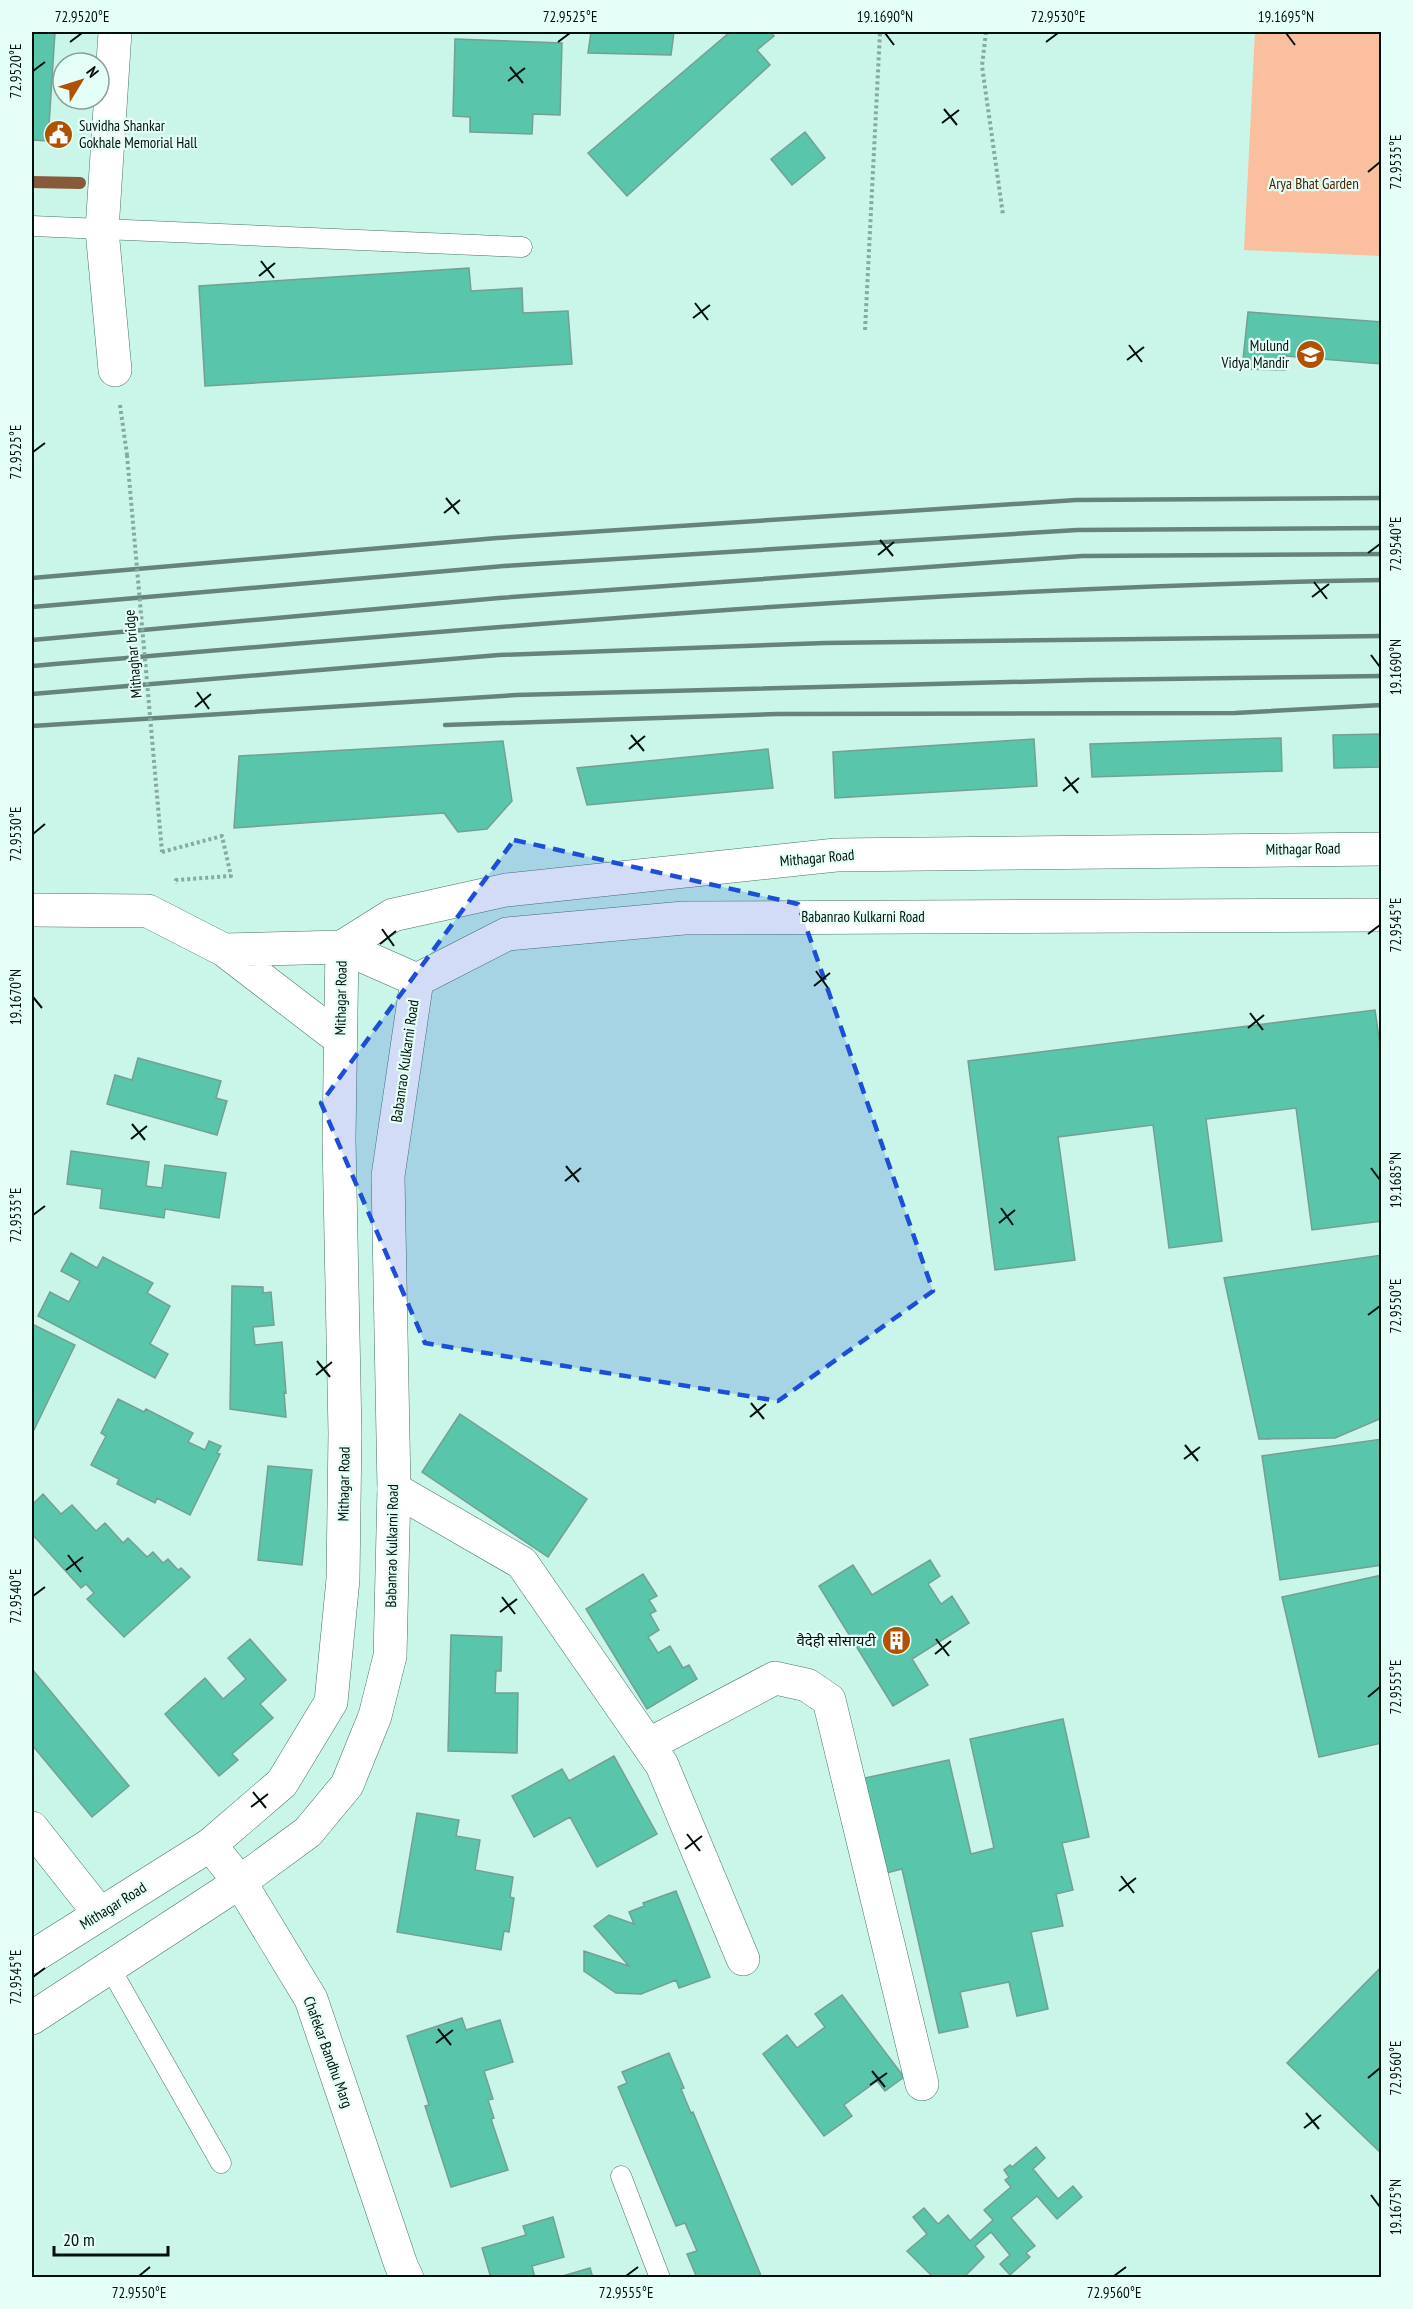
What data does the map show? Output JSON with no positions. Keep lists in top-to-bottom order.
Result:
{
  "streets": {
    "street": ["Mithagar Road", "Babanrao Kulkarni Road", "Chafekar Bandhu Marg"],
    "path": ["Mithaghar bridge"]
  },
  "crossings": [
    ["Mithagar Road", "Chafekar Bandhu Marg"],
    ["Babanrao Kulkarni Road", "Chafekar Bandhu Marg"]
  ],
  "parks": ["Arya Bhat Garden"],
  "places": {
    "public building": ["Suvidha Shankar Gokhale Memorial Hall"],
    "school or university": ["Mulund Vidya Mandir"],
    "building": ["वैदेही सोसायटी"]
  },
  "scale_bar": "20 m",
  "north": "top right",
  "coordinates": [
    "72.9520°E",
    "72.9525°E",
    "19.1690°N",
    "72.9530°E",
    "19.1695°N",
    "72.9535°E",
    "72.9540°E",
    "72.9545°E",
    "19.1670°N",
    "19.1685°N",
    "72.9550°E",
    "72.9555°E",
    "72.9560°E",
    "19.1675°N"
  ]
}
